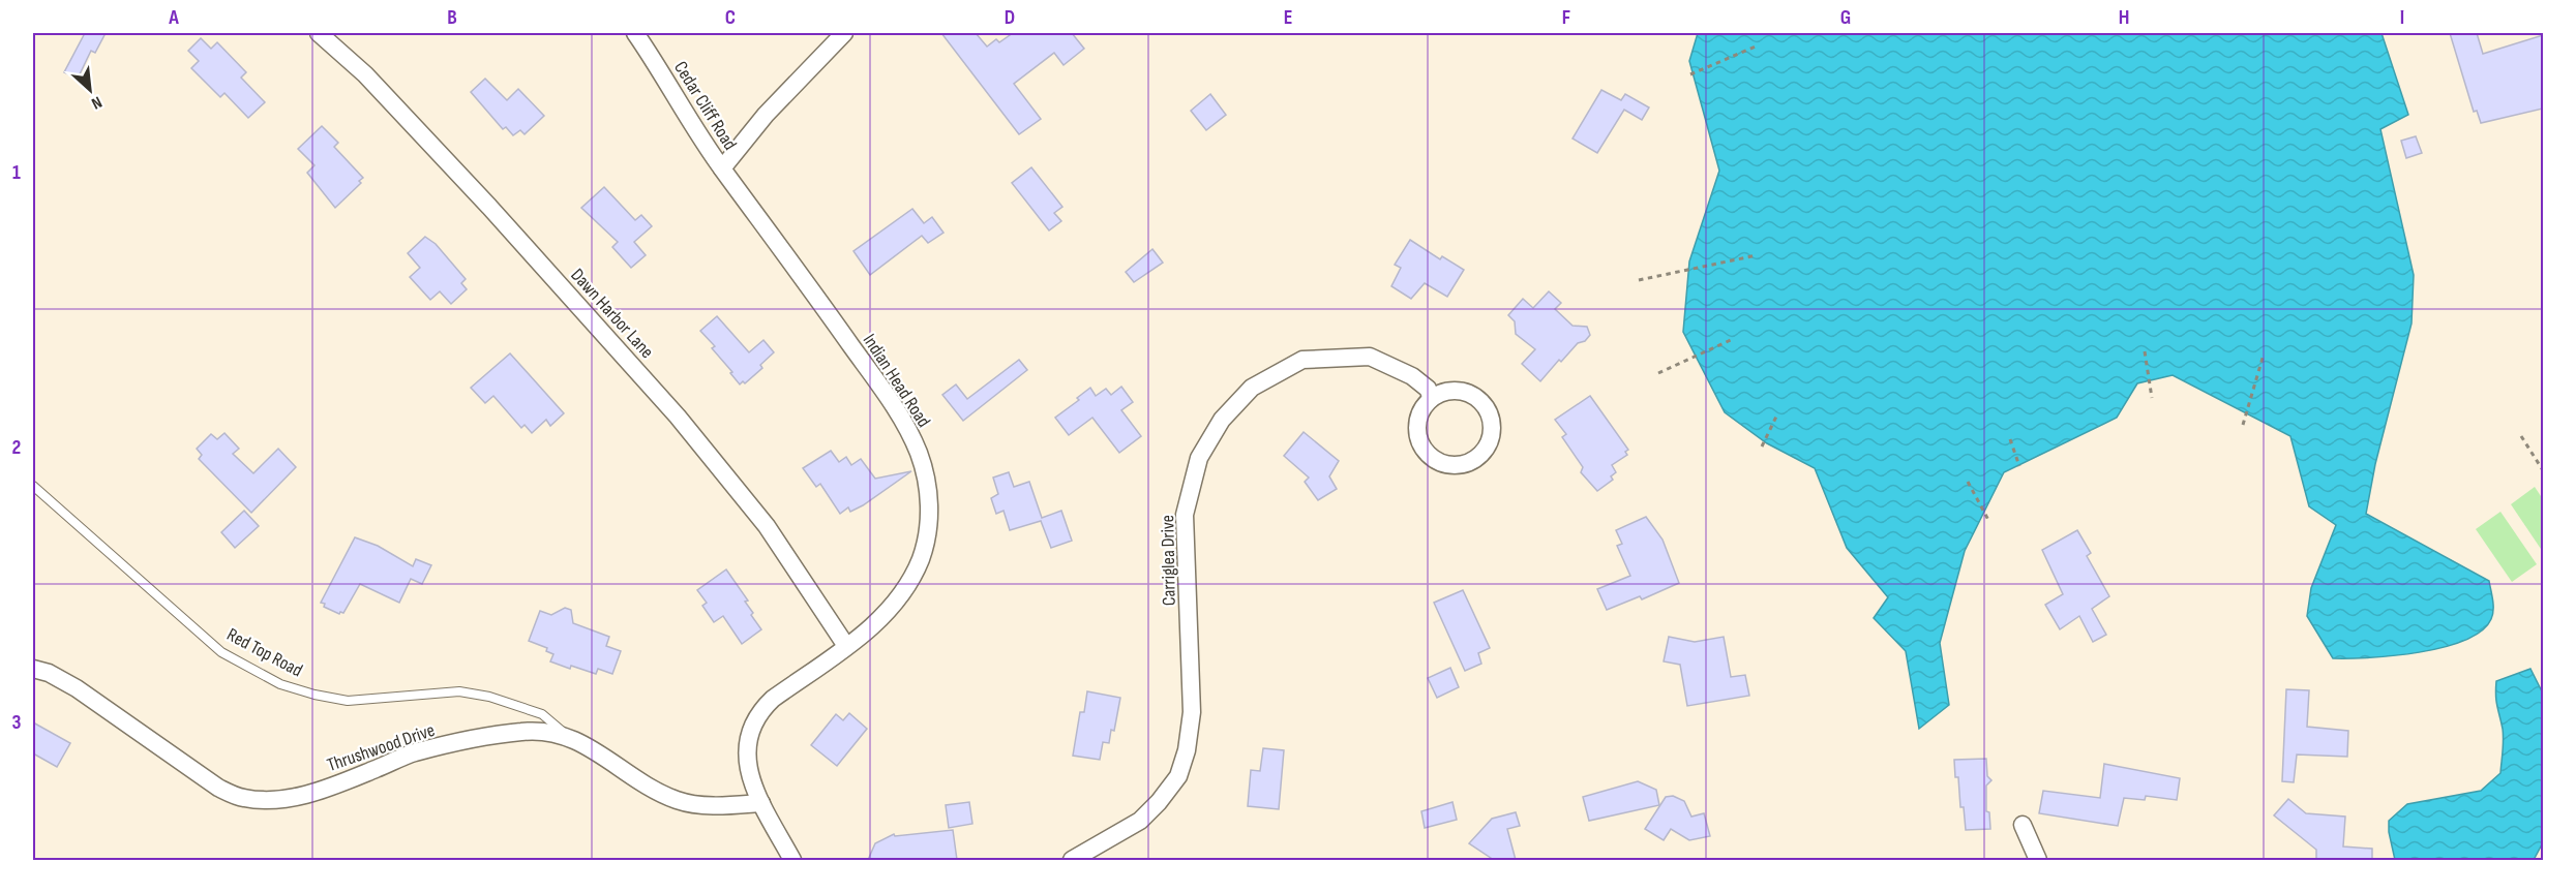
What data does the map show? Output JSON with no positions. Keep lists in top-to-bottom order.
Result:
{
  "streets": {
    "street": [
      "Cedar Cliff Road",
      "Dawn Harbor Lane",
      "Indian Head Road",
      "Carriglea Drive",
      "Thrushwood Drive"
    ],
    "lane": ["Red Top Road"]
  },
  "crossings": [
    ["Cedar Cliff Road", "Indian Head Road"],
    ["Dawn Harbor Lane", "Indian Head Road"],
    ["Indian Head Road", "Thrushwood Drive"],
    ["Red Top Road", "Thrushwood Drive"]
  ],
  "north": "bottom right",
  "grid": {
    "columns": [
      "A",
      "B",
      "C",
      "D",
      "E",
      "F",
      "G",
      "H",
      "I"
    ],
    "rows": ["1", "2", "3"]
  }
}
